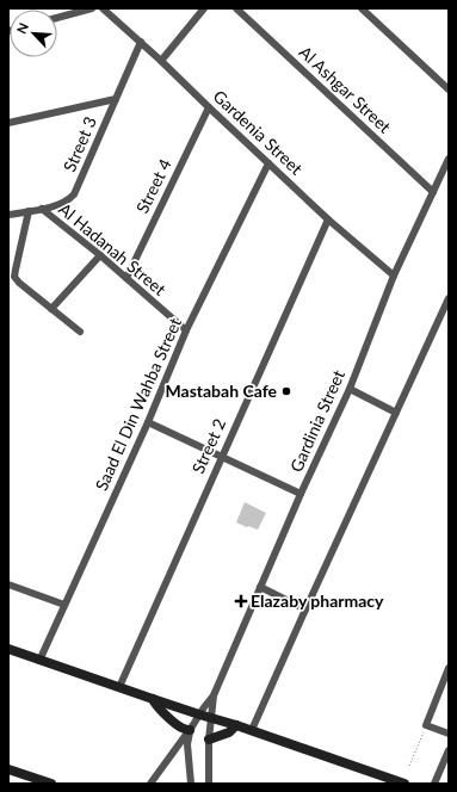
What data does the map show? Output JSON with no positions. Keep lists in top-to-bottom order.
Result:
{
  "streets": {
    "street": [
      "Al Ashgar Street",
      "Gardenia Street",
      "Street 3",
      "Street 4",
      "Al Hadanah Street",
      "Saad El Din Wahba Street",
      "Gardinia Street",
      "Street 2"
    ]
  },
  "crossings": [
    ["Al Ashgar Street", "Gardinia Street"],
    ["Gardenia Street", "Street 3"],
    ["Gardenia Street", "Street 4"],
    ["Gardenia Street", "Saad El Din Wahba Street"],
    ["Gardenia Street", "Gardinia Street"],
    ["Gardenia Street", "Street 2"],
    ["Street 3", "Al Hadanah Street"],
    ["Street 4", "Al Hadanah Street"],
    ["Al Hadanah Street", "Saad El Din Wahba Street"]
  ],
  "places": {
    "other": ["Mastabah Cafe"],
    "health": ["Elazaby pharmacy"]
  },
  "north": "top left"
}
